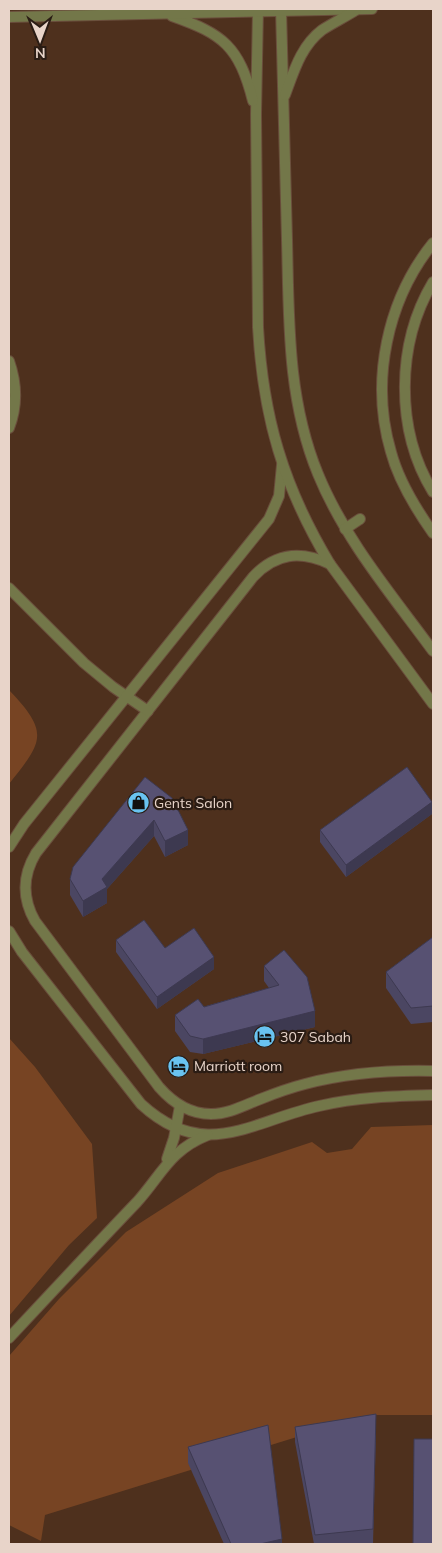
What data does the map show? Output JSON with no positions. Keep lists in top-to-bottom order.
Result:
{
  "places": {
    "shop": ["Gents Salon"],
    "hotel": ["307 Sabah", "Marriott room"]
  },
  "north": "bottom"
}
